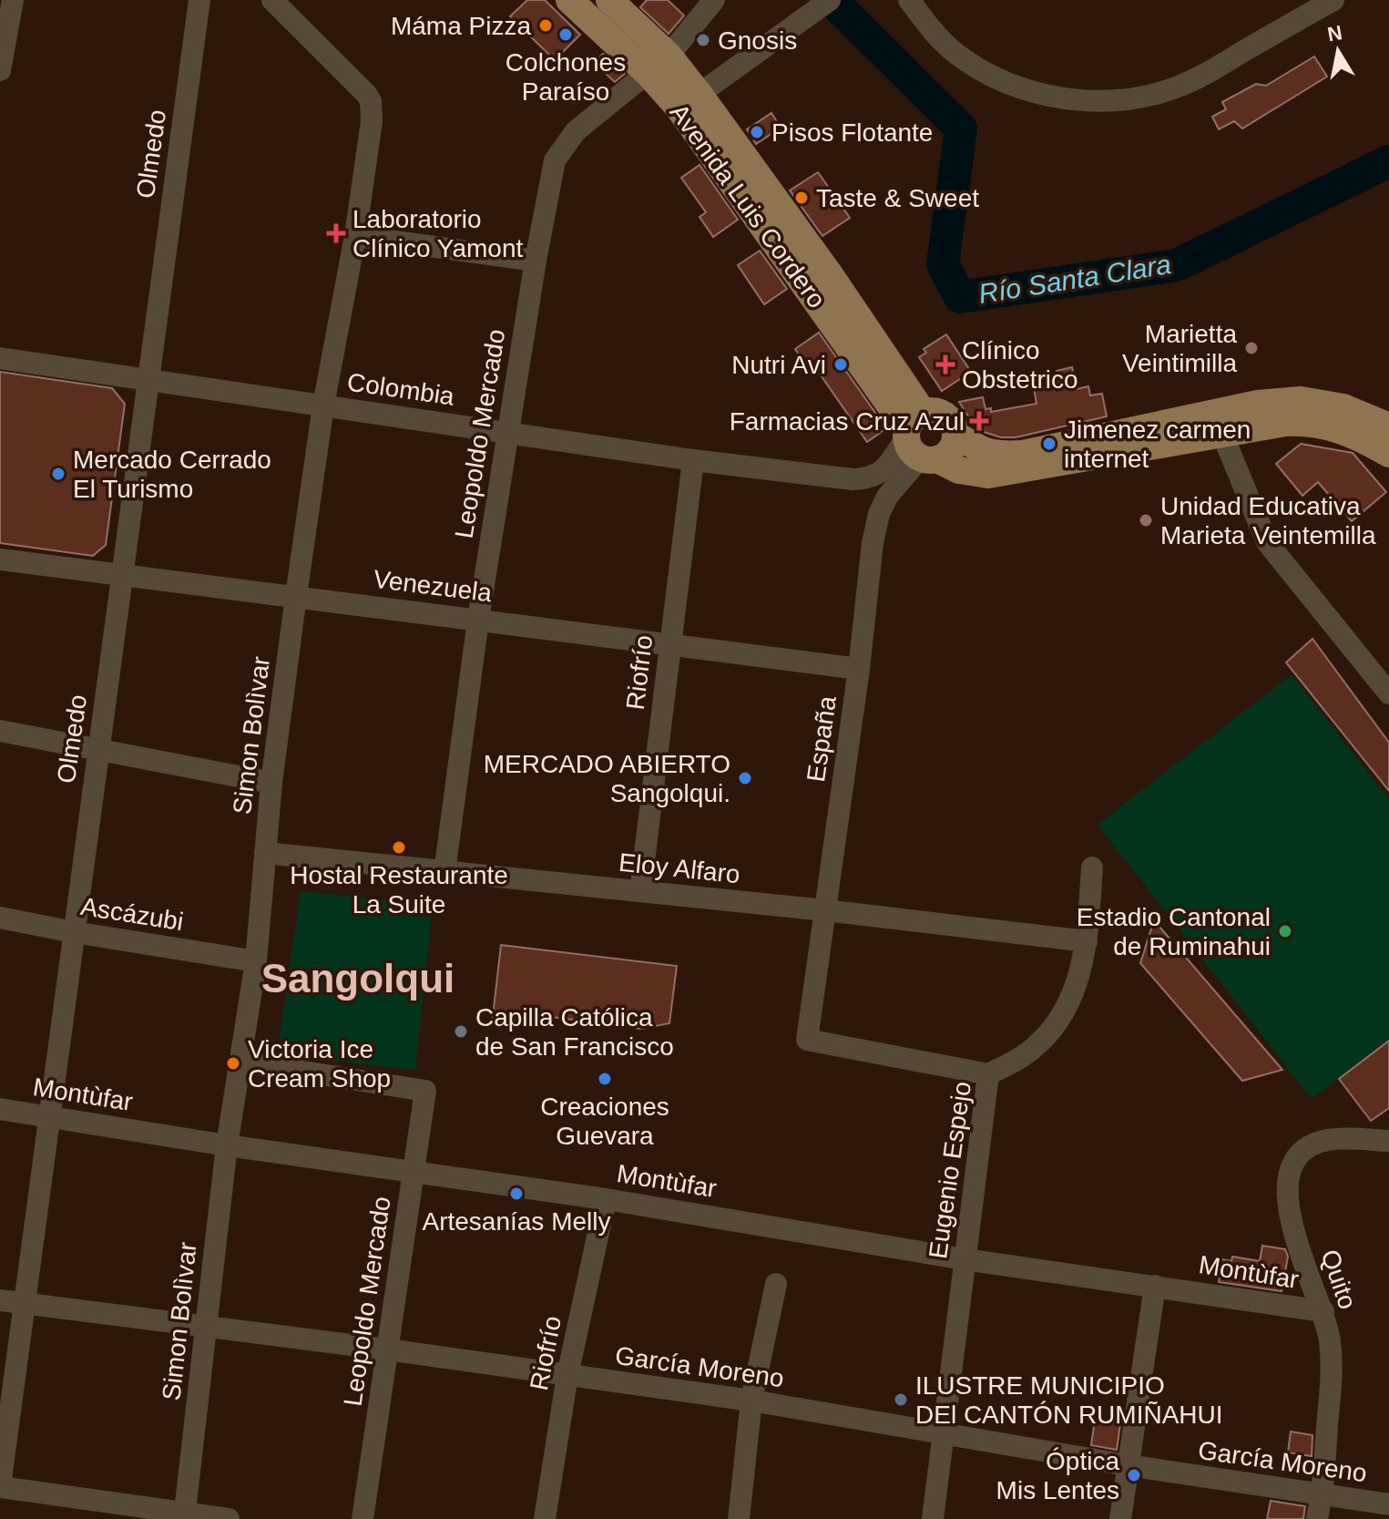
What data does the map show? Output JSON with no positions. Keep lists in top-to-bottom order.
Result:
{
  "streets": {
    "main road": ["Avenida Luis Cordero"],
    "street": [
      "Olmedo",
      "Colombia",
      "Leopoldo Mercado",
      "Venezuela",
      "Riofrío",
      "Simon Bolìvar",
      "España",
      "Eloy Alfaro",
      "Ascázubi",
      "Montùfar",
      "Eugenio Espejo",
      "Quito",
      "García Moreno"
    ]
  },
  "crossings": [
    ["Olmedo", "Colombia"],
    ["Olmedo", "Venezuela"],
    ["Olmedo", "Ascázubi"],
    ["Olmedo", "Montùfar"],
    ["Olmedo", "García Moreno"],
    ["Avenida Luis Cordero", "Colombia"],
    ["Avenida Luis Cordero", "Leopoldo Mercado"],
    ["Avenida Luis Cordero", "España"],
    ["Colombia", "Leopoldo Mercado"],
    ["Colombia", "Riofrío"],
    ["Colombia", "Simon Bolìvar"],
    ["Colombia", "España"],
    ["Leopoldo Mercado", "Venezuela"],
    ["Leopoldo Mercado", "Simon Bolìvar"],
    ["Leopoldo Mercado", "Eloy Alfaro"],
    ["Leopoldo Mercado", "Montùfar"],
    ["Leopoldo Mercado", "García Moreno"],
    ["Venezuela", "Riofrío"],
    ["Venezuela", "Simon Bolìvar"],
    ["Venezuela", "España"],
    ["Riofrío", "Eloy Alfaro"],
    ["Riofrío", "Montùfar"],
    ["Riofrío", "García Moreno"],
    ["Simon Bolìvar", "Eloy Alfaro"],
    ["Simon Bolìvar", "Ascázubi"],
    ["Simon Bolìvar", "Montùfar"],
    ["Simon Bolìvar", "García Moreno"],
    ["España", "Eloy Alfaro"],
    ["España", "Eugenio Espejo"],
    ["Eloy Alfaro", "Eugenio Espejo"],
    ["Montùfar", "Eugenio Espejo"],
    ["Montùfar", "Quito"],
    ["Eugenio Espejo", "García Moreno"],
    ["Quito", "García Moreno"]
  ],
  "districts": ["Sangolqui"],
  "water": ["Río Santa Clara"],
  "places": {
    "other": [
      "Máma Pizza",
      "Colchones Paraíso",
      "Gnosis",
      "Pisos Flotante",
      "Taste & Sweet",
      "Marietta Veintimilla",
      "Nutri Avi",
      "Jimenez carmen internet",
      "Mercado Cerrado El Turismo",
      "Unidad Educativa Marieta Veintemilla",
      "MERCADO ABIERTO Sangolqui.",
      "Hostal Restaurante La Suite",
      "Estadio Cantonal de Ruminahui",
      "Capilla Católica de San Francisco",
      "Victoria Ice Cream Shop",
      "Creaciones Guevara",
      "Artesanías Melly",
      "ILUSTRE MUNICIPIO DEl CANTÓN RUMIÑAHUI",
      "Óptica Mis Lentes"
    ],
    "health": ["Laboratorio Clínico Yamont", "Clínico Obstetrico", "Farmacias Cruz Azul"]
  },
  "north": "top"
}
